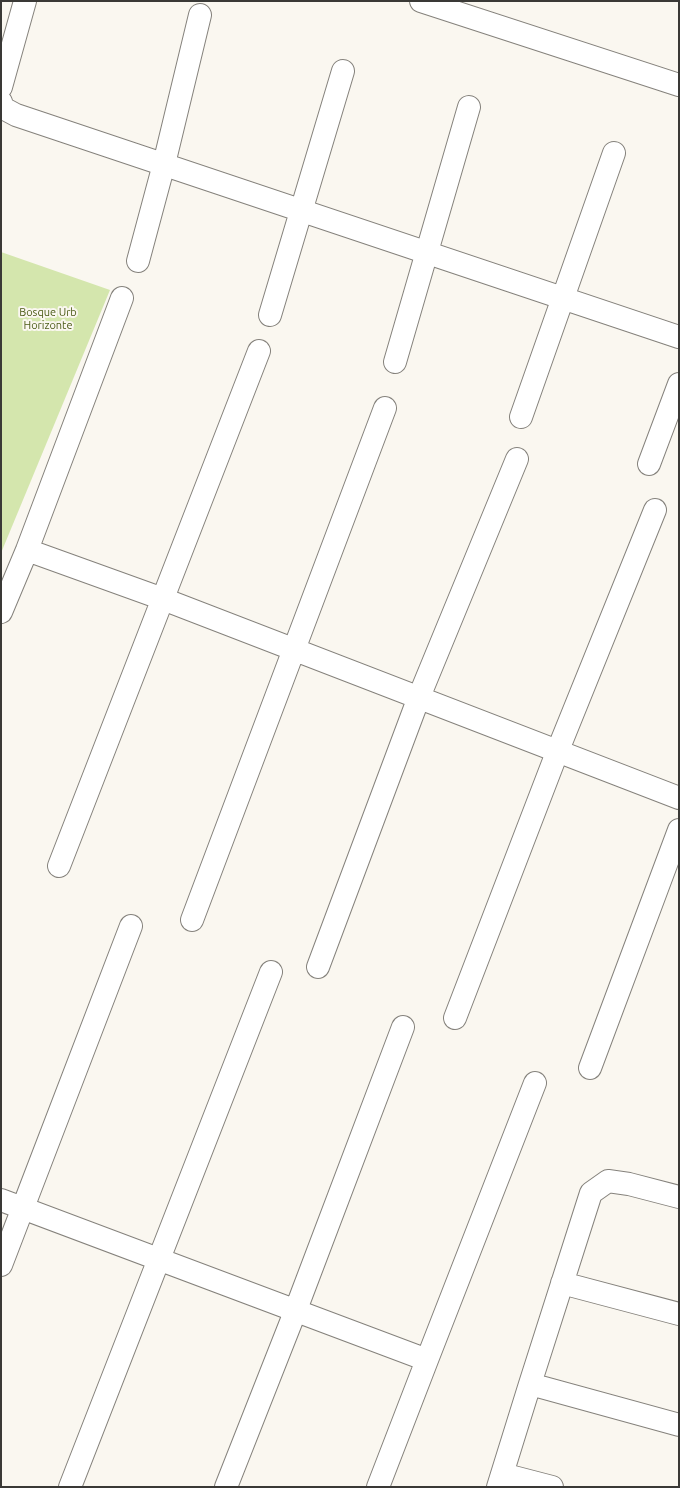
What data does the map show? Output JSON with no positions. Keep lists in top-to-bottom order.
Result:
{
  "parks": ["Bosque Urb Horizonte"]
}
